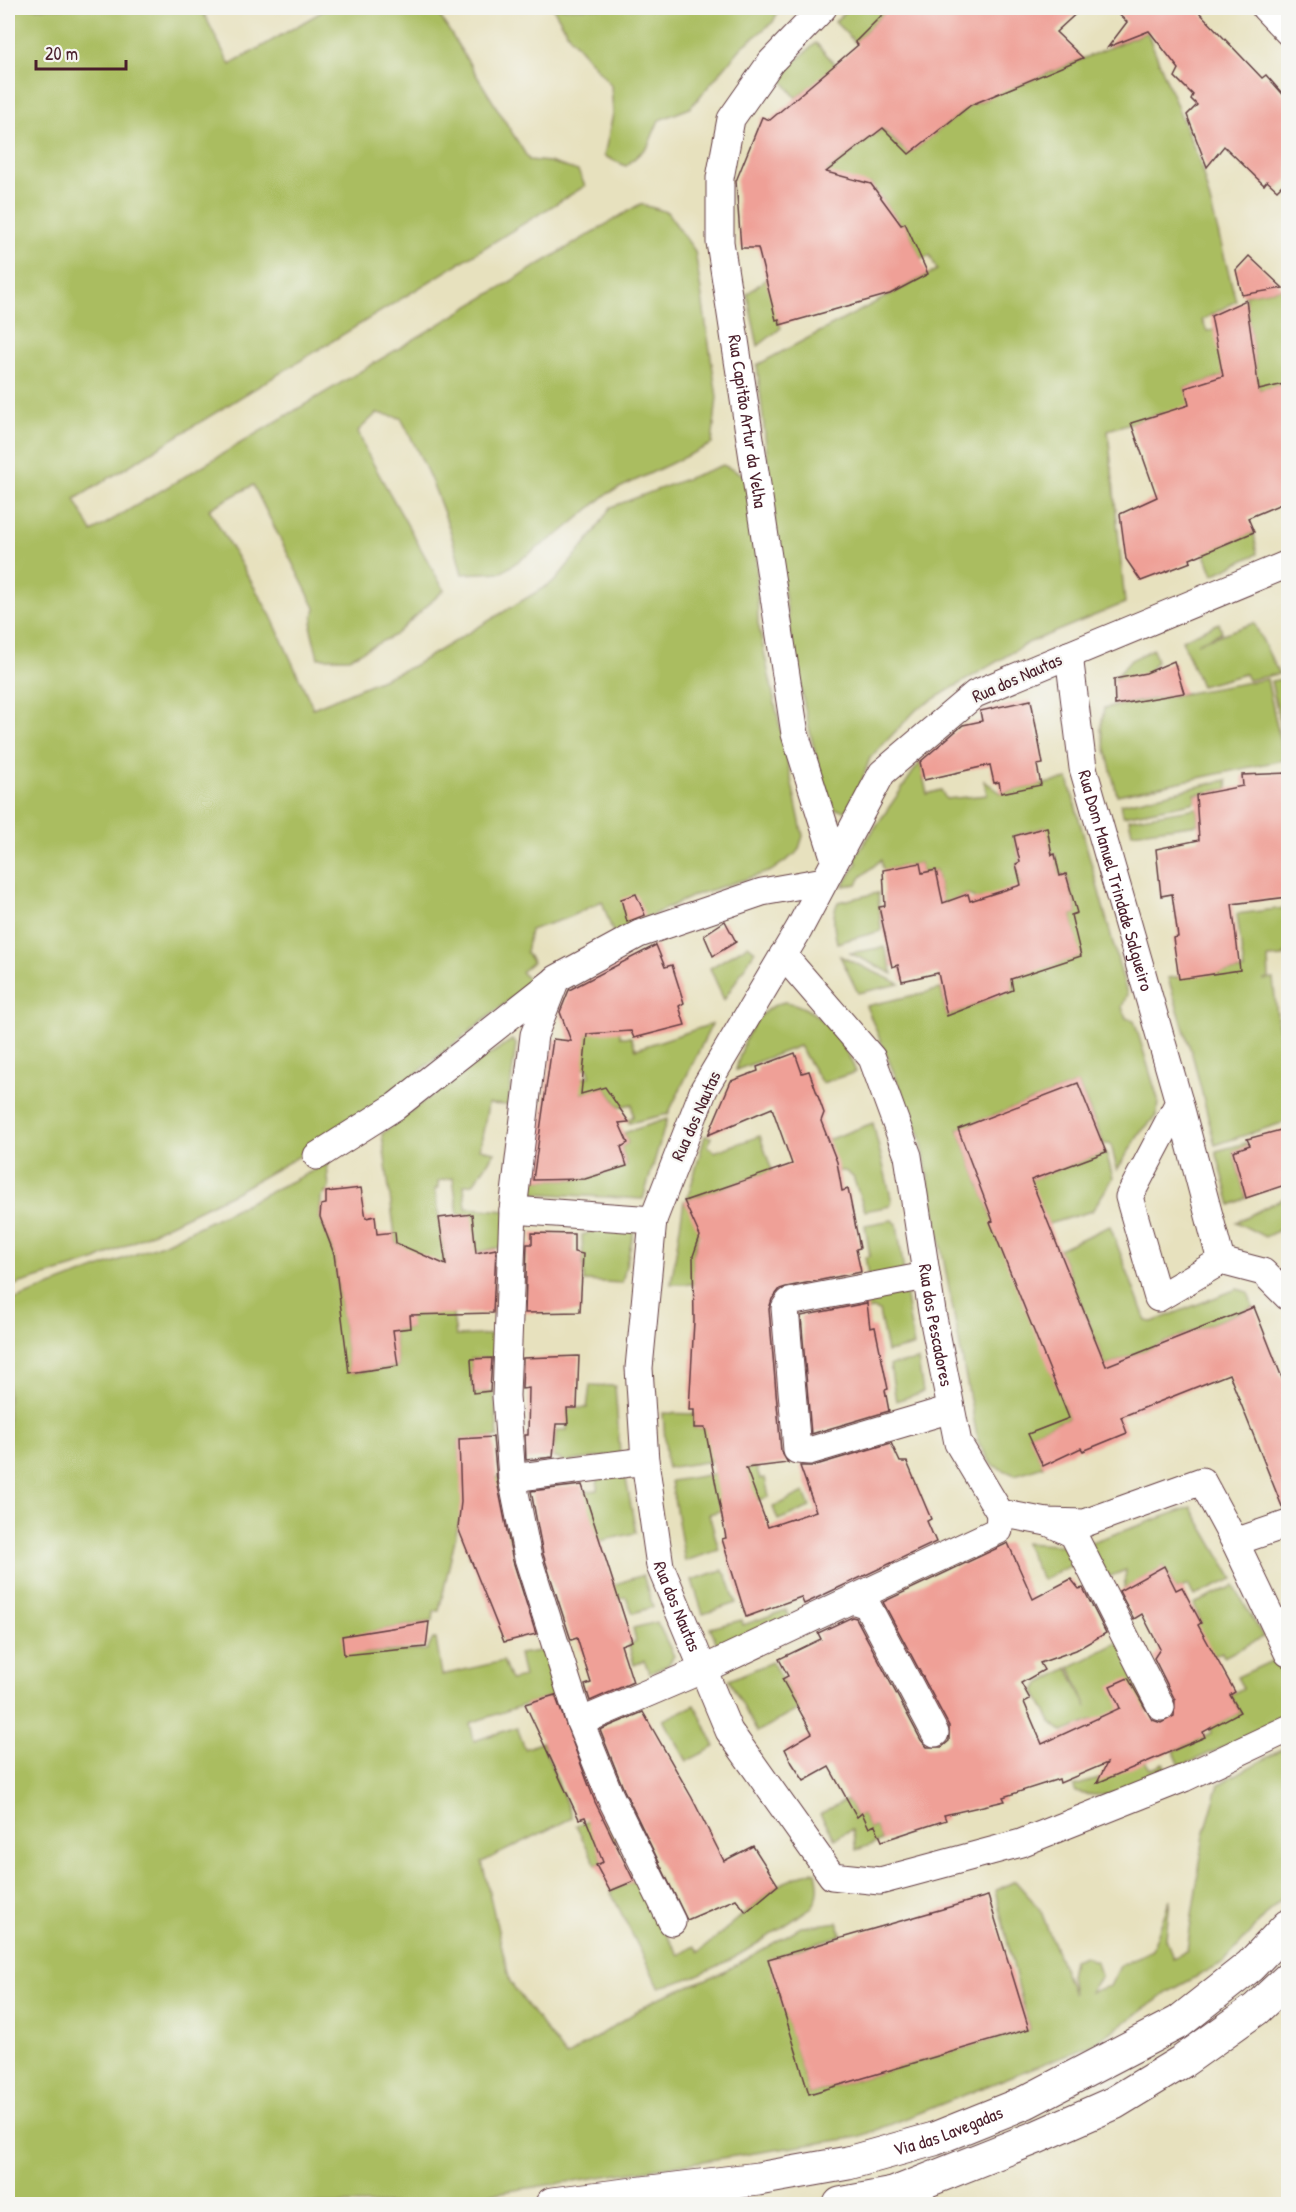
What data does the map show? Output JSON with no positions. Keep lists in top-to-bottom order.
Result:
{
  "streets": {
    "main road": ["Via das Lavegadas"],
    "street": [
      "Rua Capitão Artur da Velha",
      "Rua dos Nautas",
      "Rua Dom Manuel Trindade Salgueiro",
      "Rua dos Pescadores"
    ]
  },
  "crossings": [
    ["Rua Capitão Artur da Velha", "Rua dos Nautas"],
    ["Rua dos Nautas", "Rua Dom Manuel Trindade Salgueiro"],
    ["Rua dos Nautas", "Rua dos Pescadores"]
  ],
  "scale_bar": "20 m"
}
